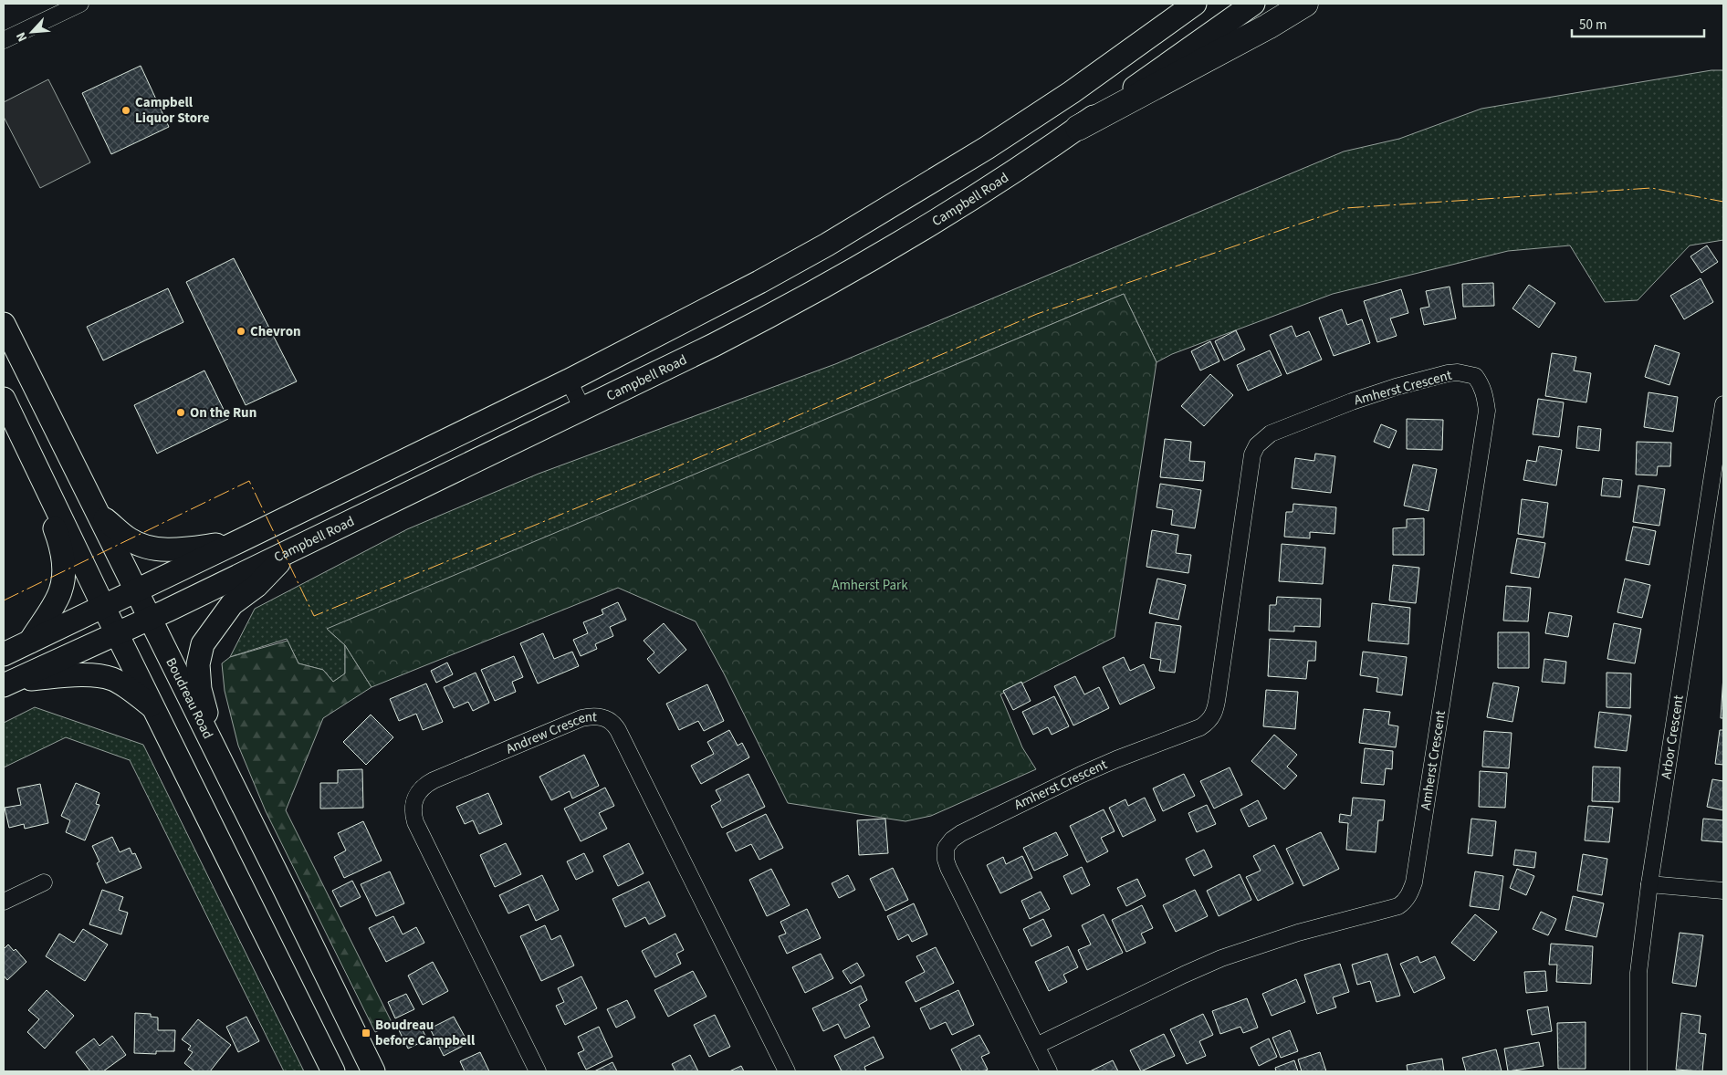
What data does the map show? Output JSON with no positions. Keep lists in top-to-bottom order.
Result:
{
  "streets": {
    "main road": ["Campbell Road", "Boudreau Road"],
    "street": ["Amherst Crescent", "Andrew Crescent", "Arbor Crescent"]
  },
  "crossings": [
    ["Campbell Road", "Boudreau Road"]
  ],
  "parks": ["Amherst Park"],
  "places": {
    "other": ["Campbell Liquor Store", "Chevron", "On the Run"],
    "transit": ["Boudreau before Campbell"]
  },
  "scale_bar": "50 m",
  "north": "bottom left"
}
